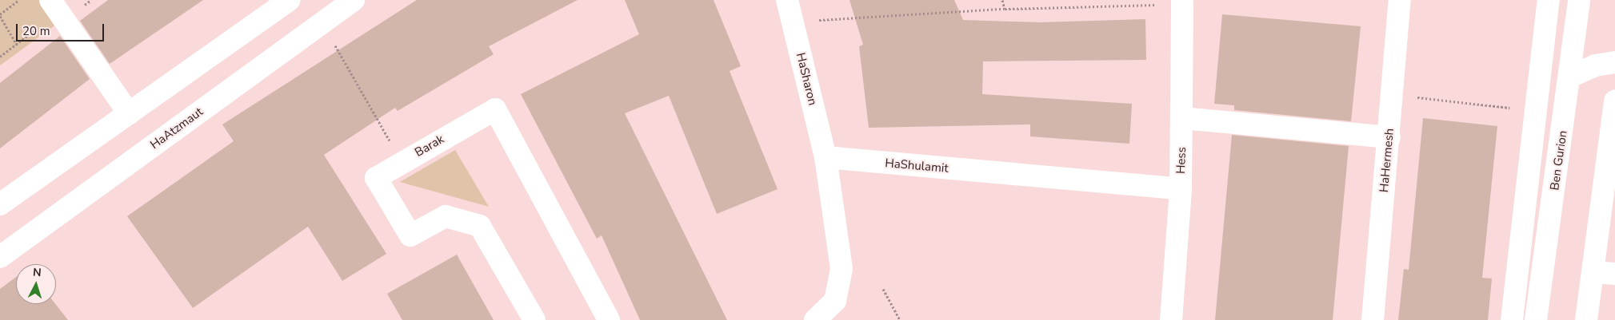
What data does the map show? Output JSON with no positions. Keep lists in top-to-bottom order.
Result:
{
  "streets": {
    "street": [
      "HaSharon",
      "HaAtzmaut",
      "Barak",
      "Hess",
      "HaHermesh",
      "Ben Gurion",
      "HaShulamit"
    ]
  },
  "crossings": [
    ["HaSharon", "HaShulamit"],
    ["Hess", "HaShulamit"]
  ],
  "scale_bar": "20 m",
  "north": "top"
}
